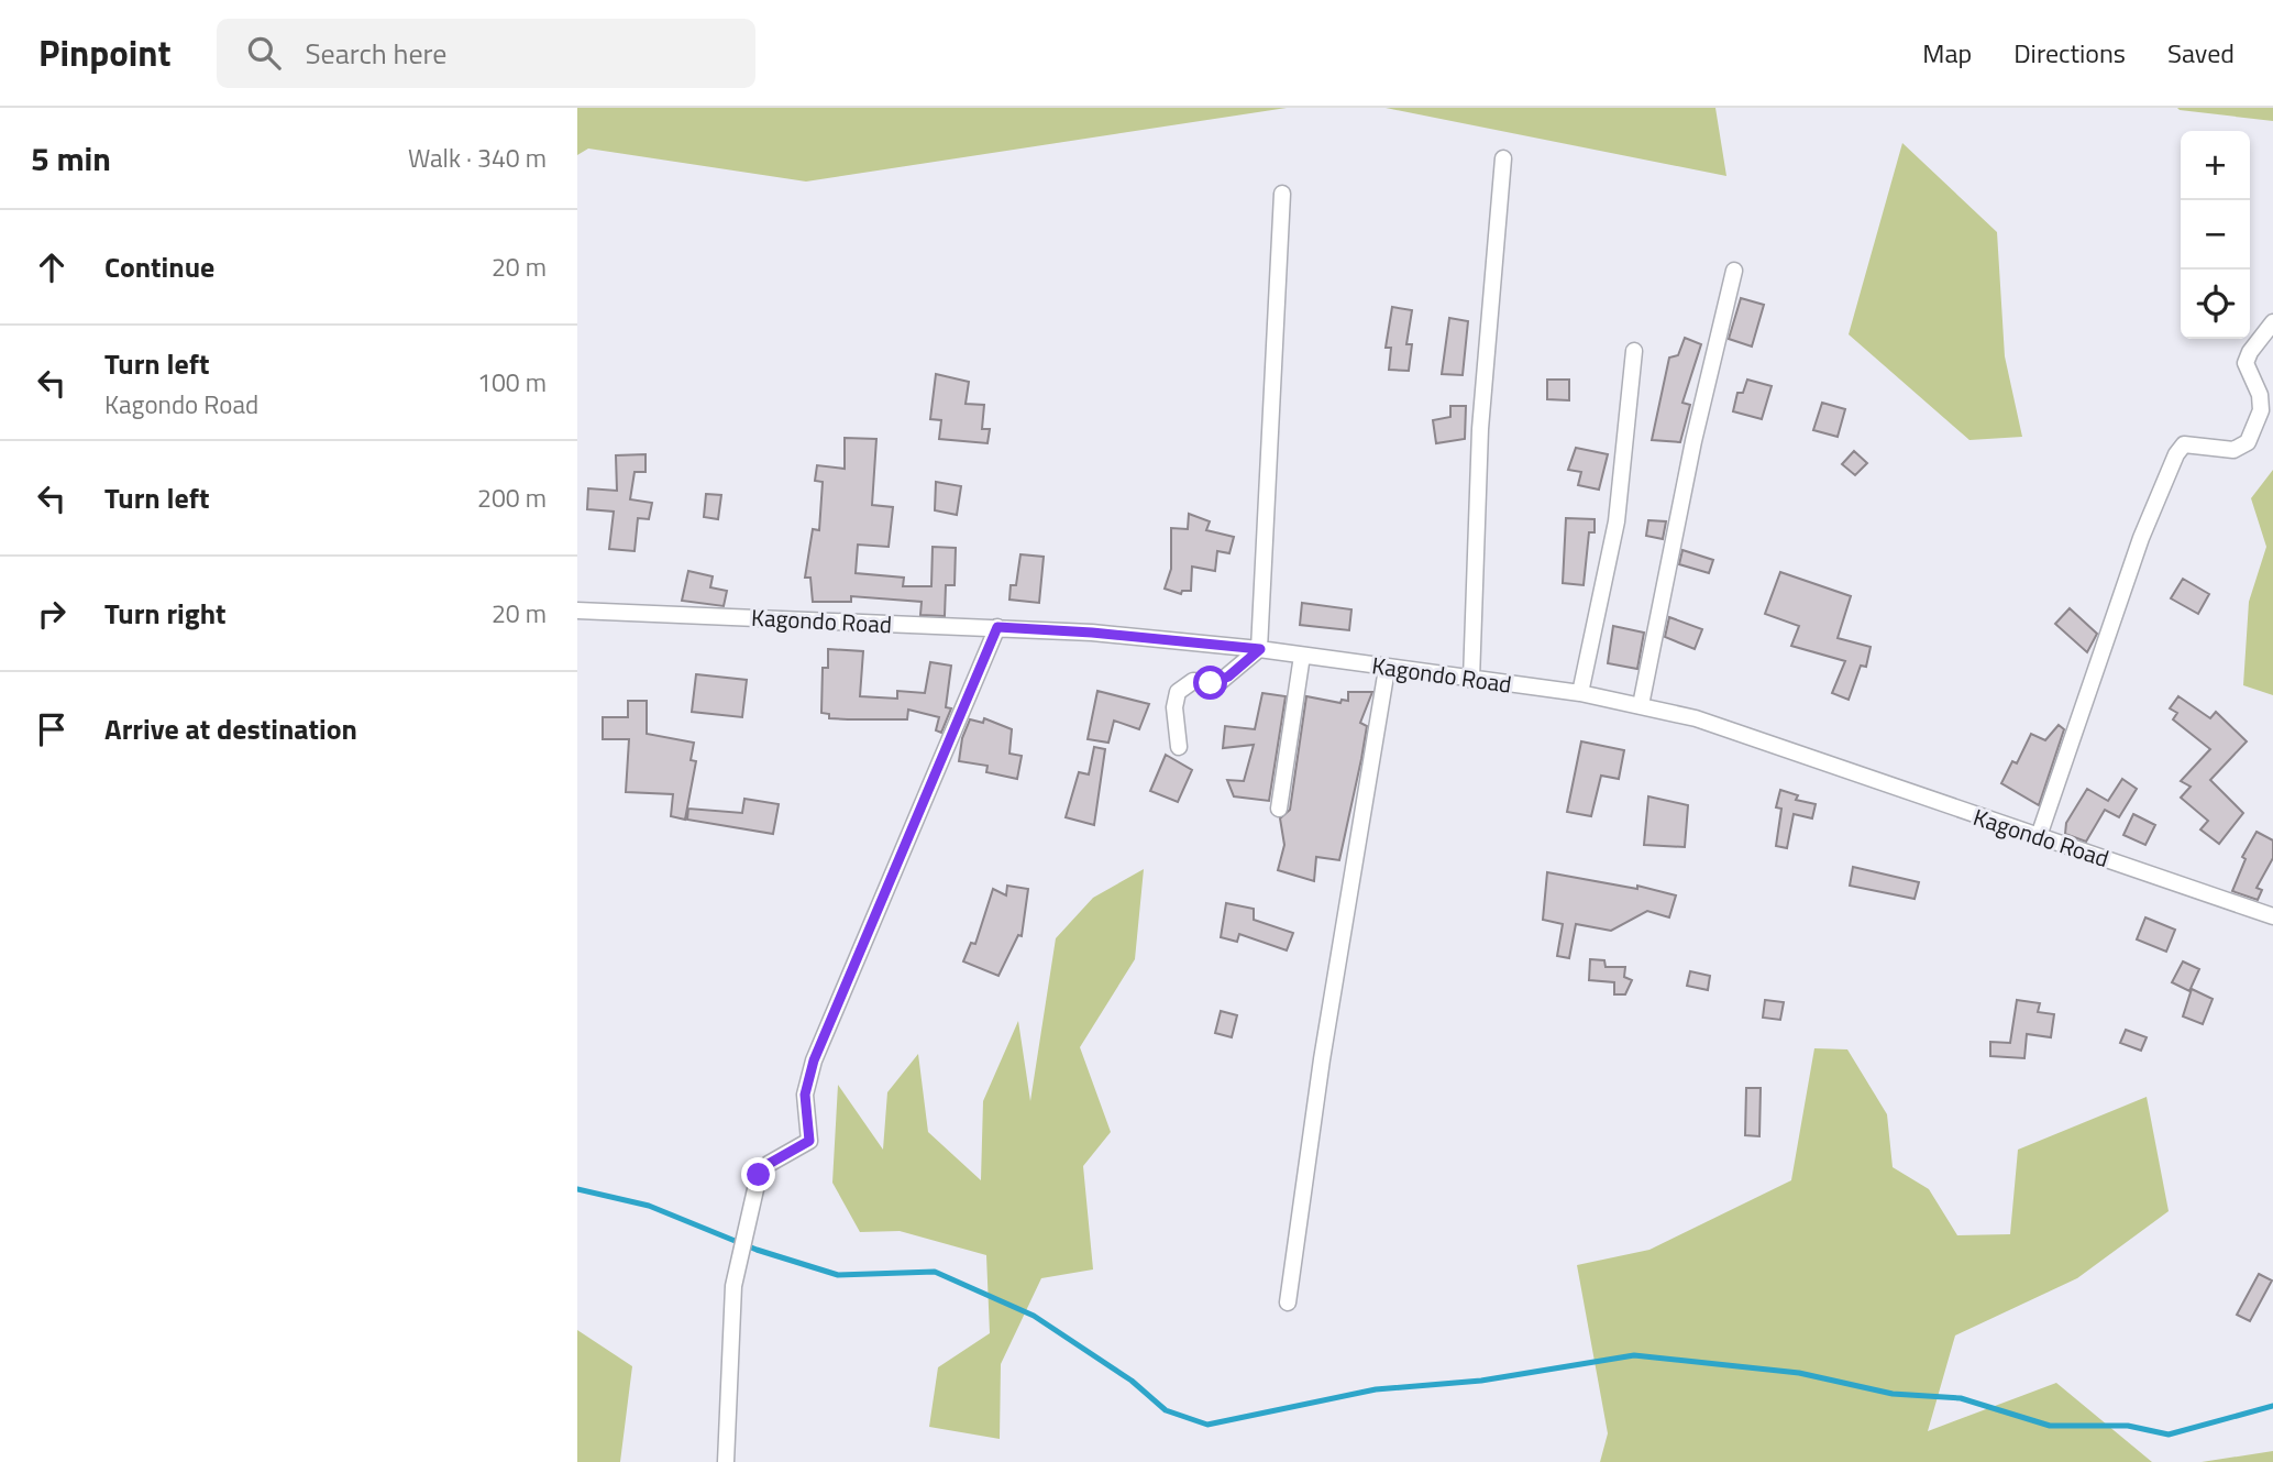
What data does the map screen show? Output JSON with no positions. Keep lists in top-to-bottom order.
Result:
{
  "streets": {
    "street": ["Kagondo Road"]
  },
  "page": {
    "header": "Pinpoint",
    "search": "Search here",
    "nav": ["Map", "Directions", "Saved"],
    "heading": ["5 min", "Walk · 340 m"],
    "map_buttons": ["+", "−"],
    "list": [
      ["Continue", "20 m"],
      ["Turn left", "Kagondo Road", "100 m"],
      ["Turn left", "200 m"],
      ["Turn right", "20 m"],
      "Arrive at destination"
    ]
  }
}
